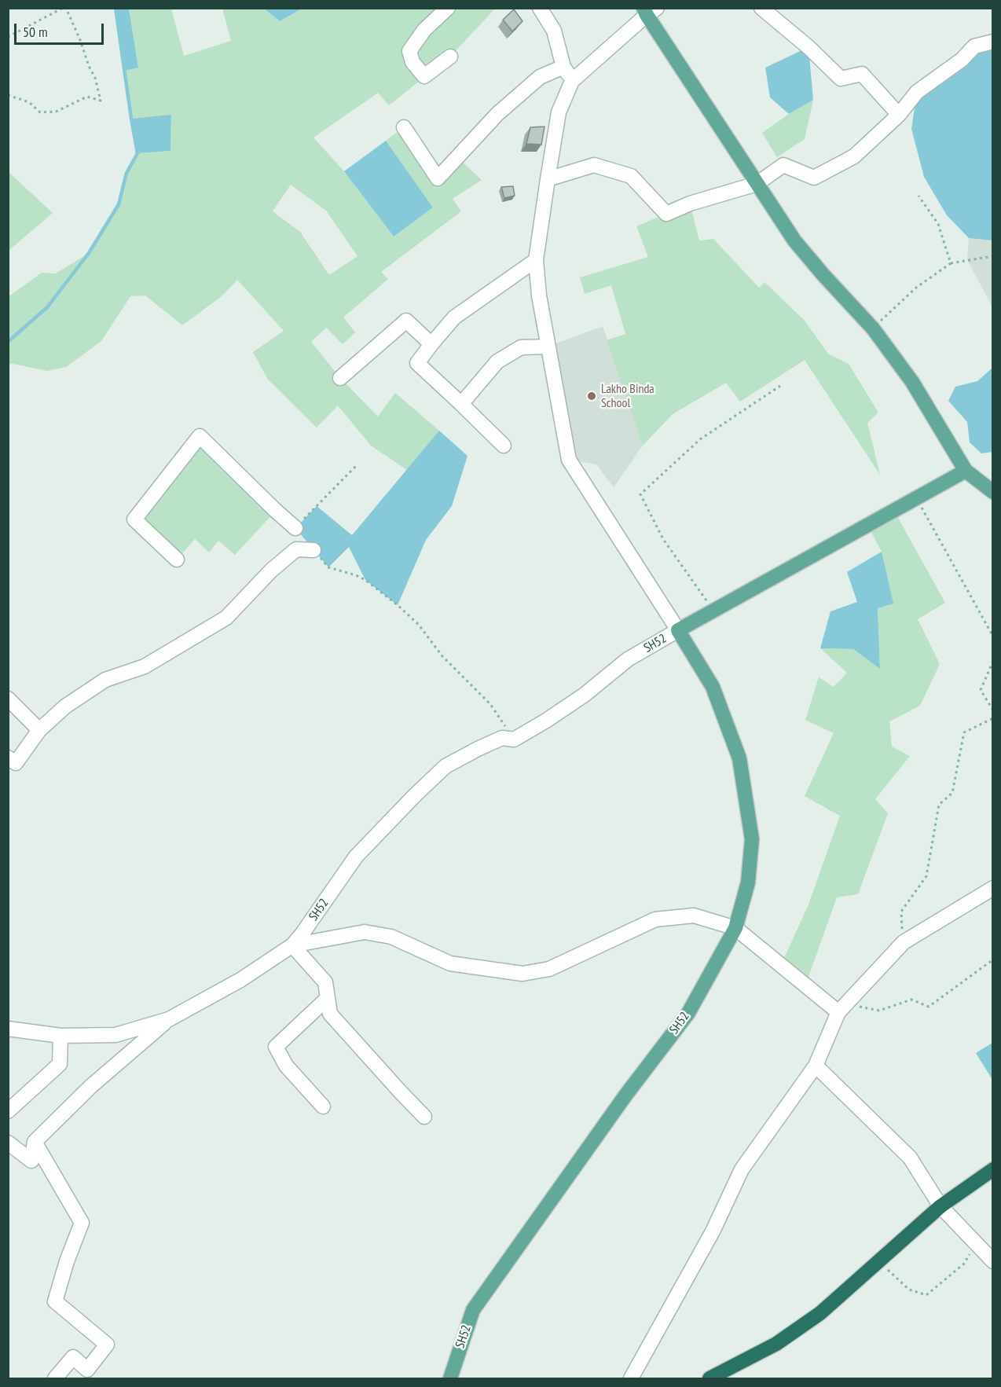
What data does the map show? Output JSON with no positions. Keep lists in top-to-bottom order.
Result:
{
  "streets": {
    "main road": ["SH52"]
  },
  "places": ["Lakho Binda School"],
  "scale_bar": "50 m"
}
